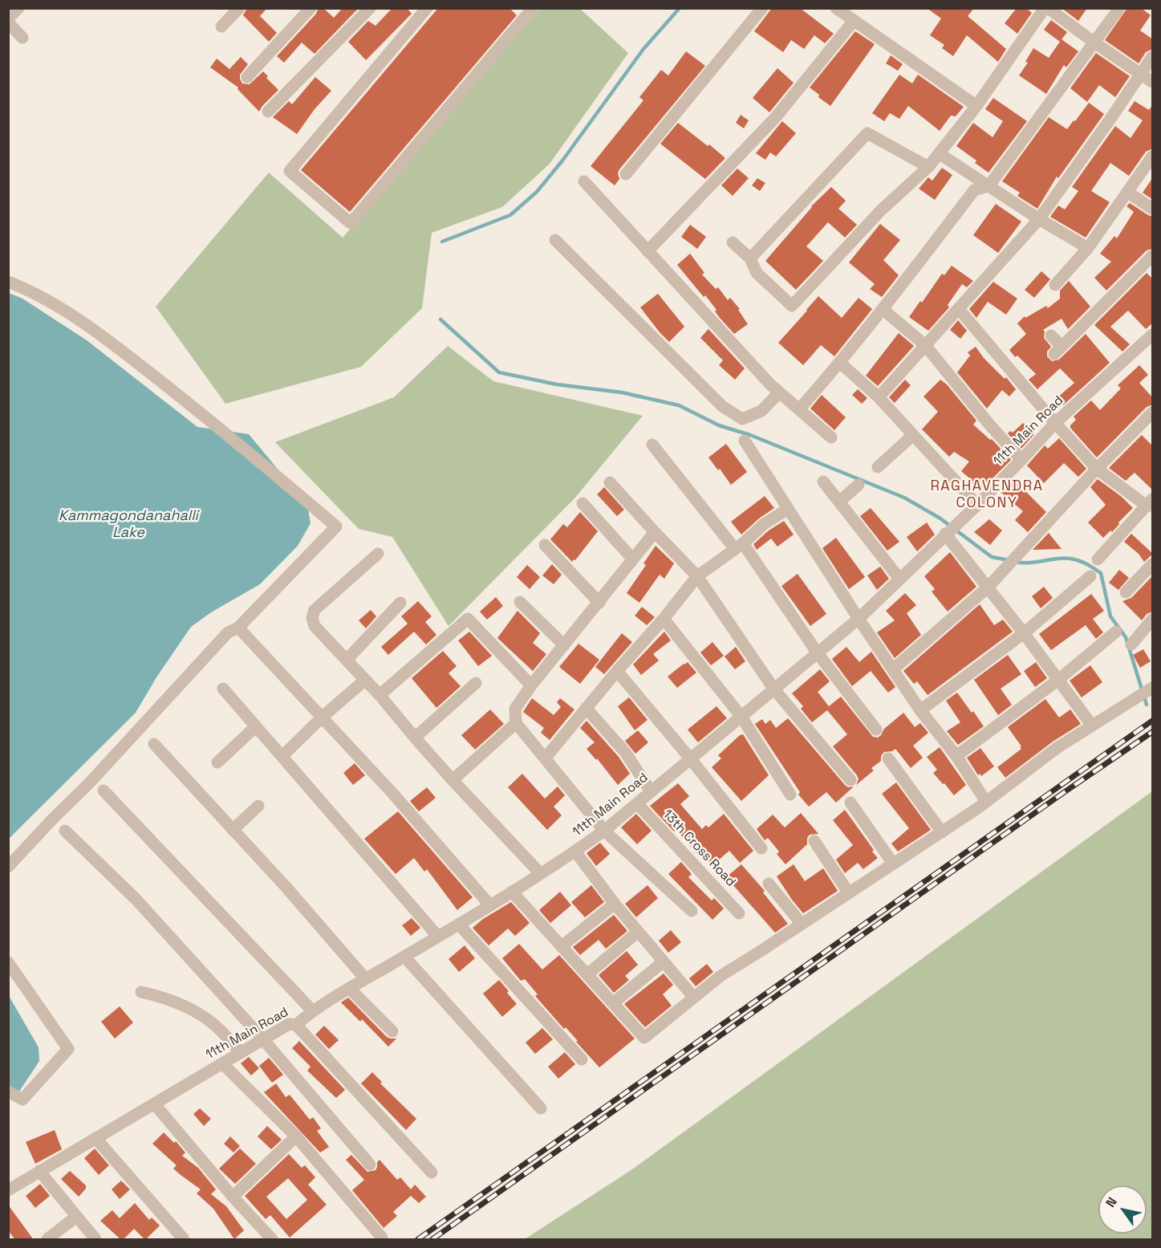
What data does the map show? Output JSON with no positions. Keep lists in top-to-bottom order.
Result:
{
  "streets": {
    "street": ["11th Main Road", "13th Cross Road"]
  },
  "crossings": [
    ["11th Main Road", "13th Cross Road"]
  ],
  "districts": ["RAGHAVENDRA COLONY"],
  "water": ["Kammagondanahalli Lake"],
  "north": "top left"
}
